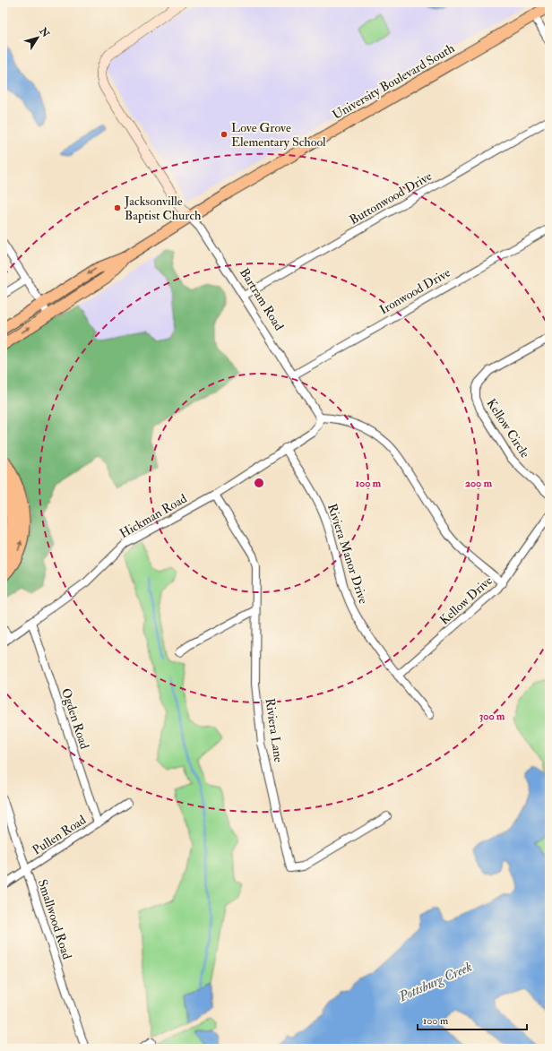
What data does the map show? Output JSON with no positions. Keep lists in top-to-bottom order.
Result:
{
  "streets": {
    "main road": ["University Boulevard South"],
    "street": [
      "Buttonwood Drive",
      "Ironwood Drive",
      "Bartram Road",
      "Kellow Circle",
      "Hickman Road",
      "Riviera Manor Drive",
      "Kellow Drive",
      "Ogden Road",
      "Riviera Lane",
      "Pullen Road",
      "Smallwood Road"
    ]
  },
  "crossings": [
    ["University Boulevard South", "Bartram Road"],
    ["Buttonwood Drive", "Bartram Road"],
    ["Ironwood Drive", "Bartram Road"],
    ["Bartram Road", "Hickman Road"],
    ["Hickman Road", "Riviera Manor Drive"],
    ["Hickman Road", "Ogden Road"],
    ["Hickman Road", "Riviera Lane"],
    ["Riviera Manor Drive", "Kellow Drive"],
    ["Ogden Road", "Pullen Road"],
    ["Pullen Road", "Smallwood Road"]
  ],
  "water": ["Pottsburg Creek"],
  "places": ["Love Grove Elementary School", "Jacksonville Baptist Church"],
  "scale_bar": "100 m",
  "north": "top right",
  "rings": ["100 m", "200 m", "300 m"]
}
